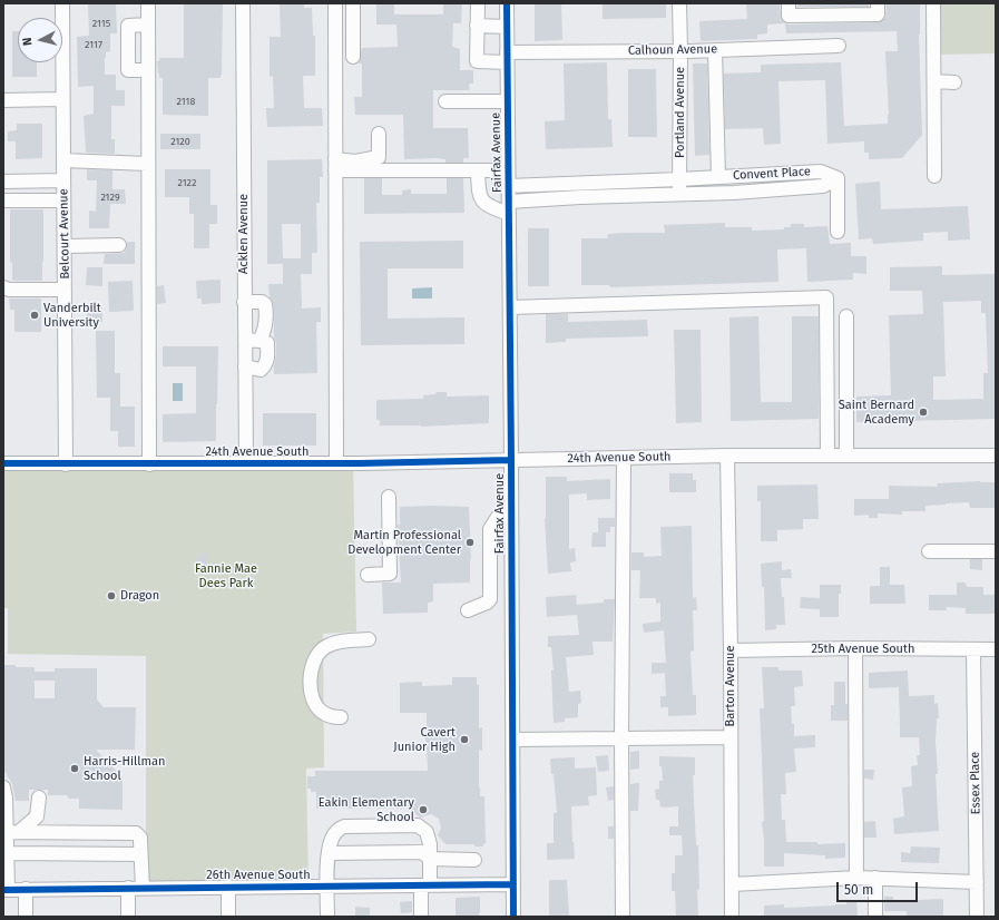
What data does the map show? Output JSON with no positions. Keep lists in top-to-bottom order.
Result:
{
  "streets": {
    "street": [
      "Calhoun Avenue",
      "Portland Avenue",
      "Fairfax Avenue",
      "Convent Place",
      "Belcourt Avenue",
      "Acklen Avenue",
      "24th Avenue South",
      "25th Avenue South",
      "Barton Avenue",
      "Essex Place",
      "26th Avenue South"
    ]
  },
  "crossings": [
    ["Calhoun Avenue", "Portland Avenue"],
    ["Calhoun Avenue", "Fairfax Avenue"],
    ["Portland Avenue", "Convent Place"],
    ["Fairfax Avenue", "Convent Place"],
    ["Fairfax Avenue", "24th Avenue South"],
    ["Fairfax Avenue", "26th Avenue South"],
    ["Belcourt Avenue", "24th Avenue South"],
    ["Acklen Avenue", "24th Avenue South"],
    ["24th Avenue South", "Barton Avenue"],
    ["25th Avenue South", "Barton Avenue"],
    ["25th Avenue South", "Essex Place"]
  ],
  "parks": ["Fannie Mae Dees Park"],
  "places": [
    "Vanderbilt University",
    "Saint Bernard Academy",
    "Martin Professional Development Center",
    "Dragon",
    "Cavert Junior High",
    "Harris-Hillman School",
    "Eakin Elementary School"
  ],
  "house_numbers": [
    "2115",
    "2117",
    "2118",
    "2120",
    "2122",
    "2129"
  ],
  "scale_bar": "50 m",
  "north": "left"
}
